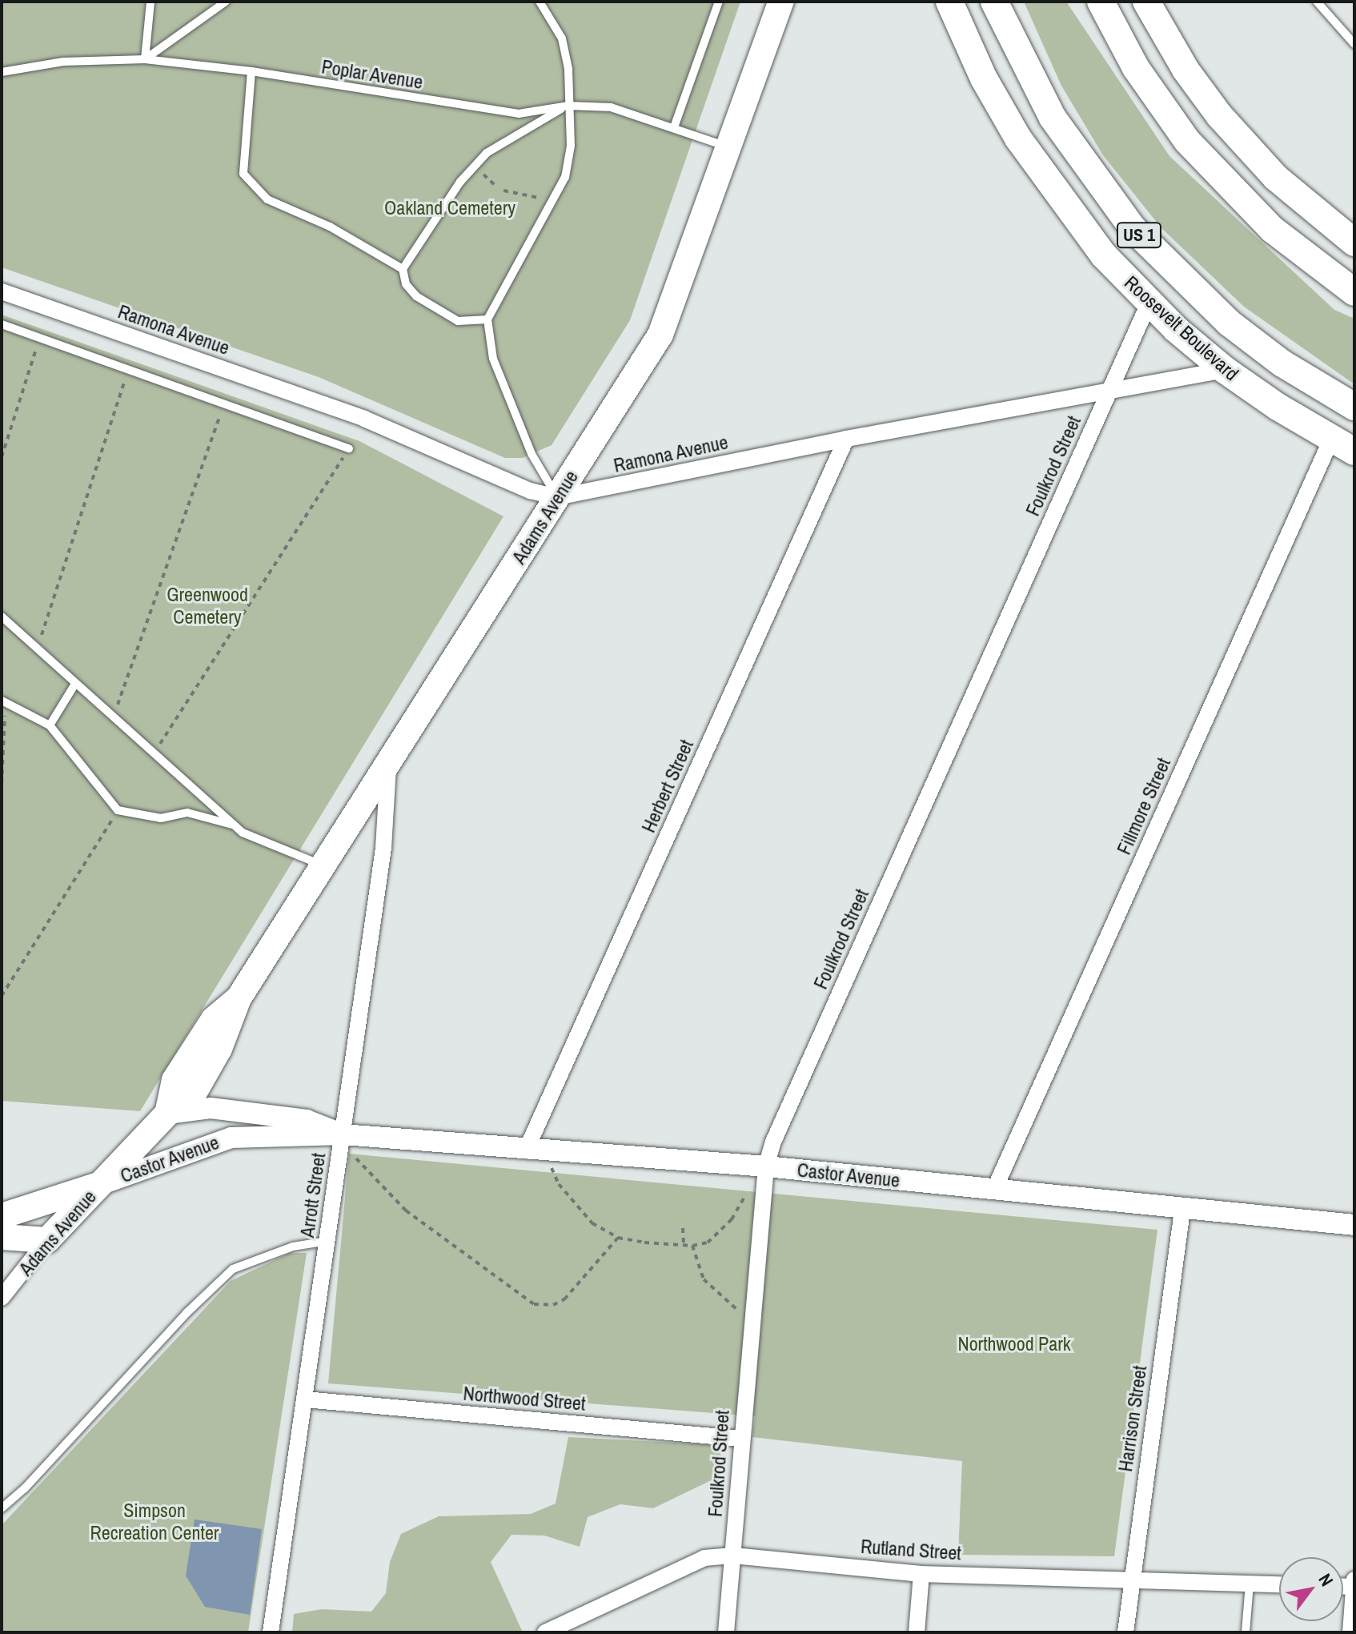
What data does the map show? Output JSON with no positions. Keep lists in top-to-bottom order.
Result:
{
  "streets": {
    "highway": ["US 1", "Roosevelt Boulevard"],
    "main road": ["Adams Avenue", "Castor Avenue"],
    "street": [
      "Ramona Avenue",
      "Foulkrod Street",
      "Herbert Street",
      "Fillmore Street",
      "Arrott Street",
      "Northwood Street",
      "Harrison Street",
      "Rutland Street"
    ],
    "lane": ["Poplar Avenue"]
  },
  "crossings": [
    ["Poplar Avenue", "Adams Avenue"],
    ["Roosevelt Boulevard", "Ramona Avenue"],
    ["Roosevelt Boulevard", "Foulkrod Street"],
    ["Roosevelt Boulevard", "Fillmore Street"],
    ["Ramona Avenue", "Foulkrod Street"],
    ["Ramona Avenue", "Adams Avenue"],
    ["Ramona Avenue", "Herbert Street"],
    ["Foulkrod Street", "Castor Avenue"],
    ["Foulkrod Street", "Northwood Street"],
    ["Foulkrod Street", "Rutland Street"],
    ["Adams Avenue", "Castor Avenue"],
    ["Adams Avenue", "Arrott Street"],
    ["Herbert Street", "Castor Avenue"],
    ["Fillmore Street", "Castor Avenue"],
    ["Castor Avenue", "Arrott Street"],
    ["Castor Avenue", "Harrison Street"],
    ["Arrott Street", "Northwood Street"],
    ["Harrison Street", "Rutland Street"]
  ],
  "parks": [
    "Oakland Cemetery",
    "Greenwood Cemetery",
    "Northwood Park",
    "Simpson Recreation Center"
  ],
  "north": "top right"
}
